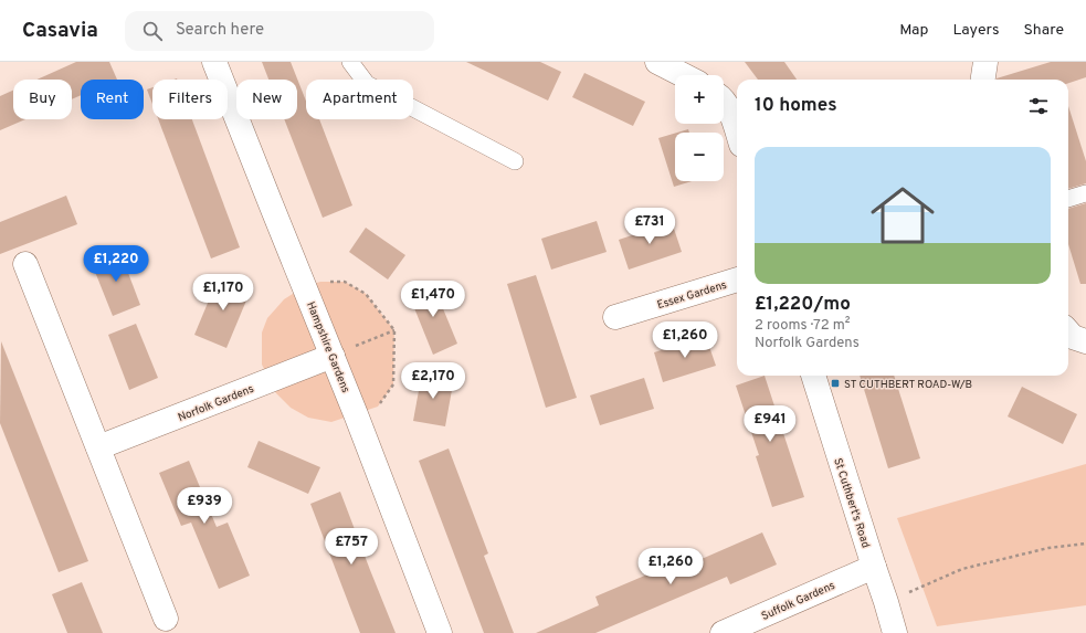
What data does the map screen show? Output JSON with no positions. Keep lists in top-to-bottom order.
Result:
{
  "streets": {
    "street": [
      "Essex Gardens",
      "Hampshire Gardens",
      "Norfolk Gardens",
      "St Cuthbert's Road",
      "Suffolk Gardens"
    ]
  },
  "crossings": [
    ["Hampshire Gardens", "Norfolk Gardens"],
    ["St Cuthbert's Road", "Suffolk Gardens"]
  ],
  "places": {
    "transit": ["ST CUTHBERT ROAD-W/B"]
  },
  "page": {
    "header": "Casavia",
    "search": "Search here",
    "nav": ["Map", "Layers", "Share"],
    "map_buttons": ["+", "−"],
    "chip": [
      "Buy",
      "Rent",
      "Filters",
      "New",
      "Apartment"
    ],
    "heading": "10 homes",
    "list": [
      {
        "name": "£1,220/mo",
        "note": "2 rooms · 72 m² · Norfolk Gardens"
      }
    ],
    "price": [
      "£731",
      "£1,220",
      "£1,170",
      "£1,470",
      "£1,260",
      "£2,170",
      "£941",
      "£939",
      "£757",
      "£1,260"
    ]
  }
}
